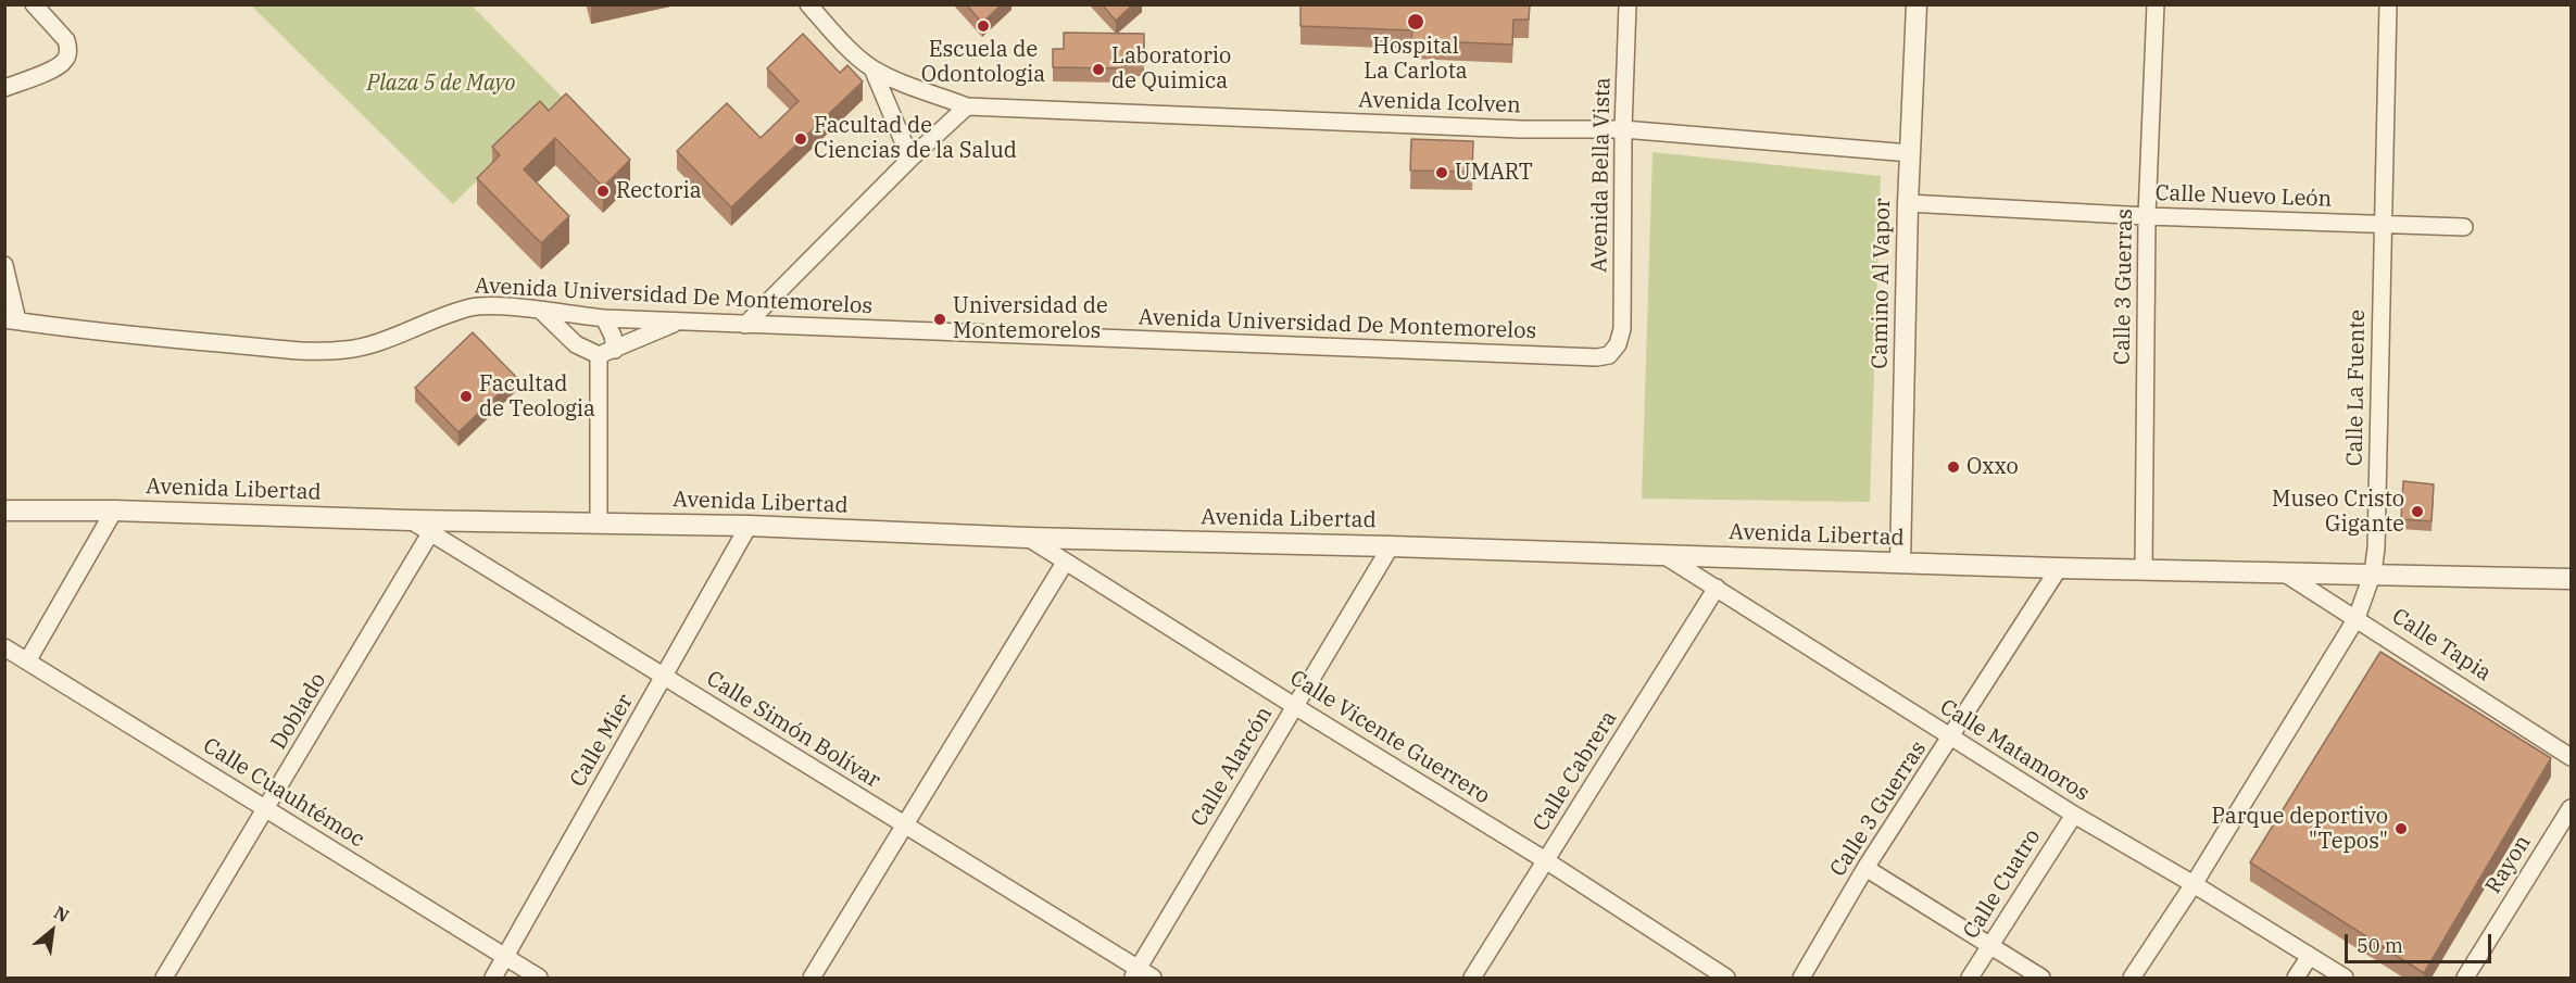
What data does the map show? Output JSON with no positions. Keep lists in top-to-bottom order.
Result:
{
  "streets": {
    "street": [
      "Avenida Icolven",
      "Avenida Bella Vista",
      "Calle Nuevo León",
      "Camino Al Vapor",
      "Calle 3 Guerras",
      "Avenida Universidad De Montemorelos",
      "Calle La Fuente",
      "Avenida Libertad",
      "Calle Tapia",
      "Doblado",
      "Calle Simón Bolívar",
      "Calle Vicente Guerrero",
      "Calle Mier",
      "Calle Matamoros",
      "Calle Alarcón",
      "Calle Cabrera",
      "Calle Cuauhtémoc",
      "Rayon",
      "Calle Cuatro"
    ]
  },
  "crossings": [
    ["Avenida Icolven", "Avenida Bella Vista"],
    ["Avenida Icolven", "Camino Al Vapor"],
    ["Avenida Bella Vista", "Avenida Universidad De Montemorelos"],
    ["Calle Nuevo León", "Camino Al Vapor"],
    ["Calle Nuevo León", "Calle 3 Guerras"],
    ["Calle Nuevo León", "Calle La Fuente"],
    ["Camino Al Vapor", "Avenida Libertad"],
    ["Calle 3 Guerras", "Avenida Libertad"],
    ["Calle 3 Guerras", "Calle Matamoros"],
    ["Calle La Fuente", "Avenida Libertad"],
    ["Calle La Fuente", "Calle Tapia"],
    ["Calle La Fuente", "Calle Matamoros"],
    ["Avenida Libertad", "Calle Tapia"],
    ["Avenida Libertad", "Calle Simón Bolívar"],
    ["Avenida Libertad", "Calle Vicente Guerrero"],
    ["Avenida Libertad", "Calle Mier"],
    ["Avenida Libertad", "Calle Matamoros"],
    ["Avenida Libertad", "Calle Alarcón"],
    ["Doblado", "Calle Simón Bolívar"],
    ["Doblado", "Calle Cuauhtémoc"],
    ["Calle Simón Bolívar", "Calle Mier"],
    ["Calle Simón Bolívar", "Calle Alarcón"],
    ["Calle Vicente Guerrero", "Calle Alarcón"],
    ["Calle Vicente Guerrero", "Calle Cabrera"],
    ["Calle Mier", "Calle Cuauhtémoc"],
    ["Calle Matamoros", "Calle Cabrera"],
    ["Calle Matamoros", "Calle Cuatro"]
  ],
  "parks": ["Plaza 5 de Mayo"],
  "places": [
    "Hospital La Carlota",
    "Escuela de Odontologia",
    "Laboratorio de Quimica",
    "Facultad de Ciencias de la Salud",
    "UMART",
    "Rectoria",
    "Universidad de Montemorelos",
    "Facultad de Teologia",
    "Oxxo",
    "Museo Cristo Gigante",
    "Parque deportivo \"Tepos\""
  ],
  "scale_bar": "50 m",
  "north": "top right"
}
